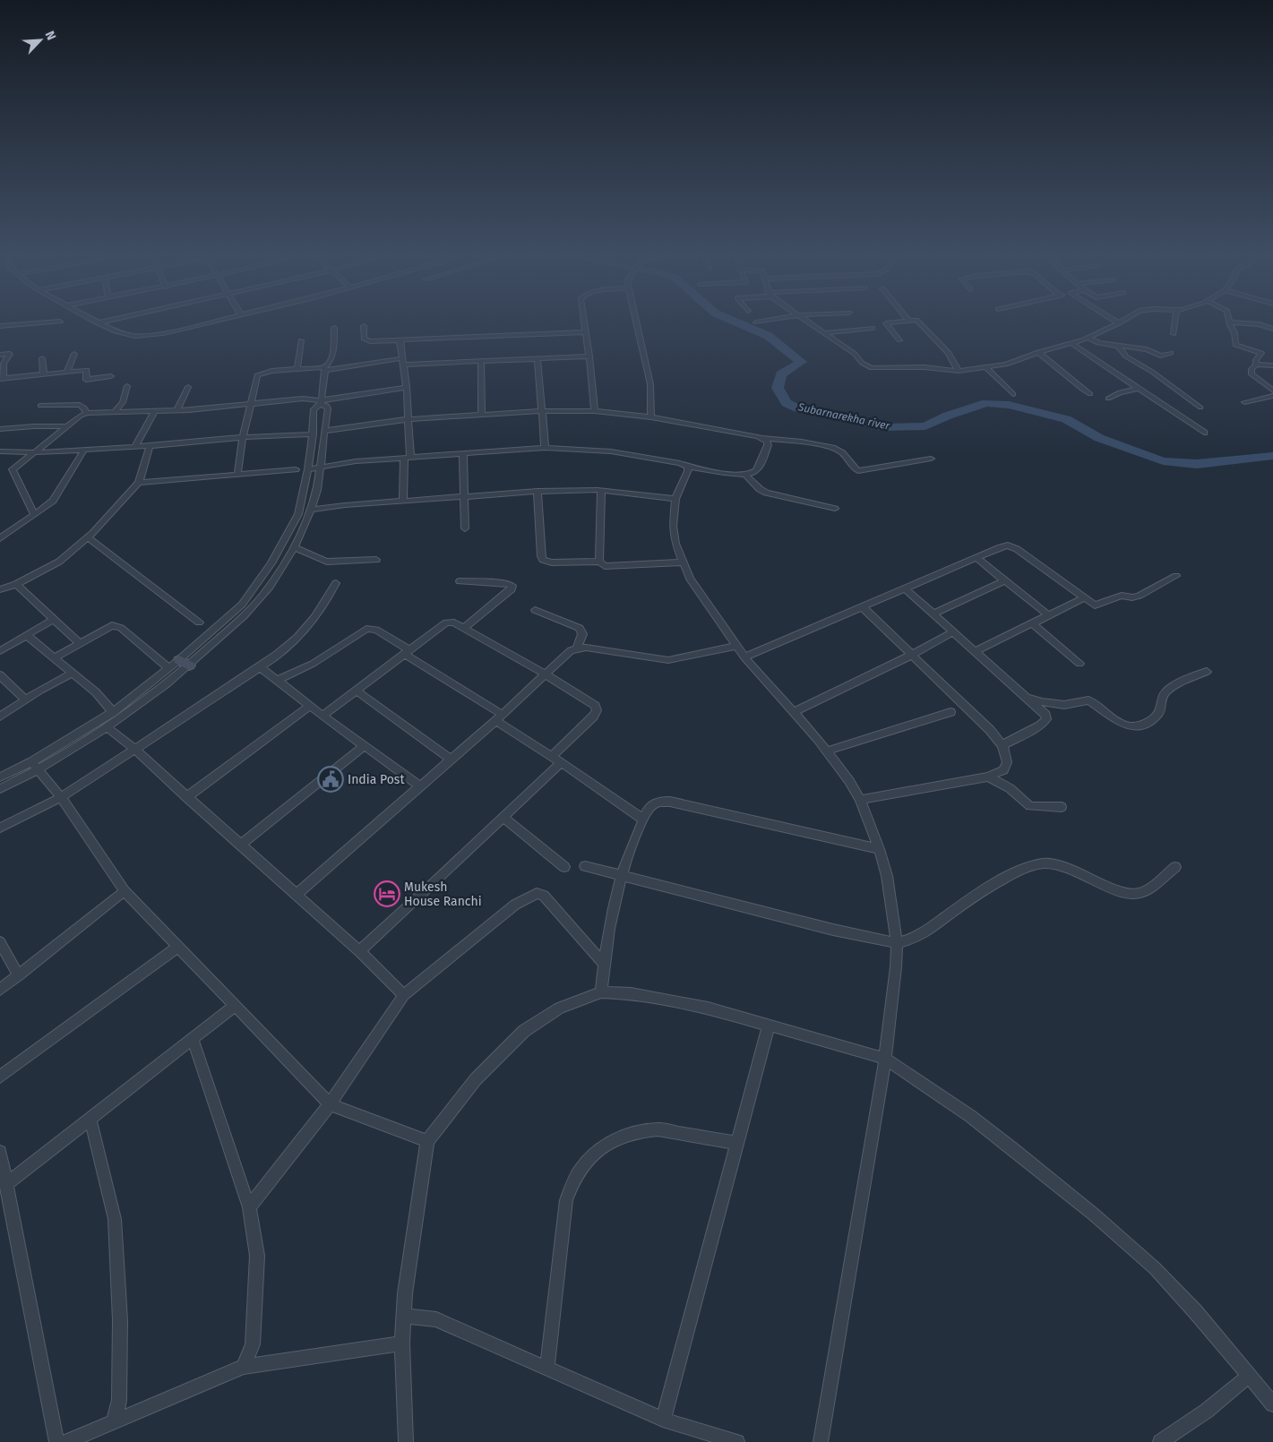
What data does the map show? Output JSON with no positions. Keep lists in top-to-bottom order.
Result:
{
  "water": ["Subarnarekha river"],
  "places": {
    "public building": ["India Post"],
    "hotel": ["Mukesh House Ranchi"]
  },
  "north": "top right"
}
